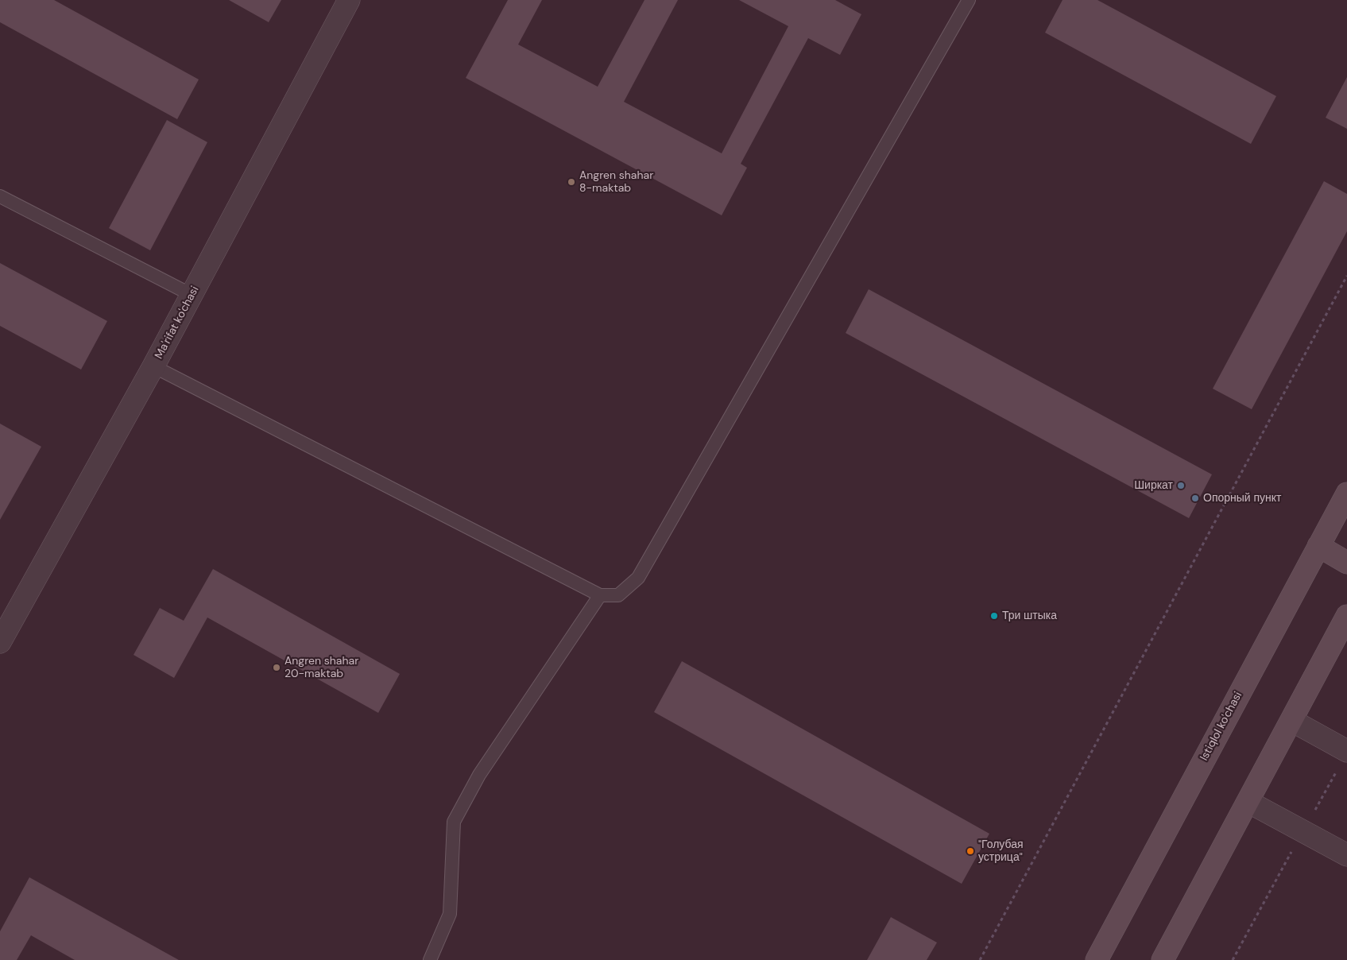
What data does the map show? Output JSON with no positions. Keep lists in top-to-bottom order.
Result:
{
  "streets": {
    "main road": ["Istiqlol ko'chasi"],
    "street": ["Ma'rifat ko'chasi"]
  },
  "places": [
    "Angren shahar 8-maktab",
    "Ширкат",
    "Опорный пункт",
    "Три штыка",
    "Angren shahar 20-maktab",
    "\"Голубая устрица\""
  ]
}
